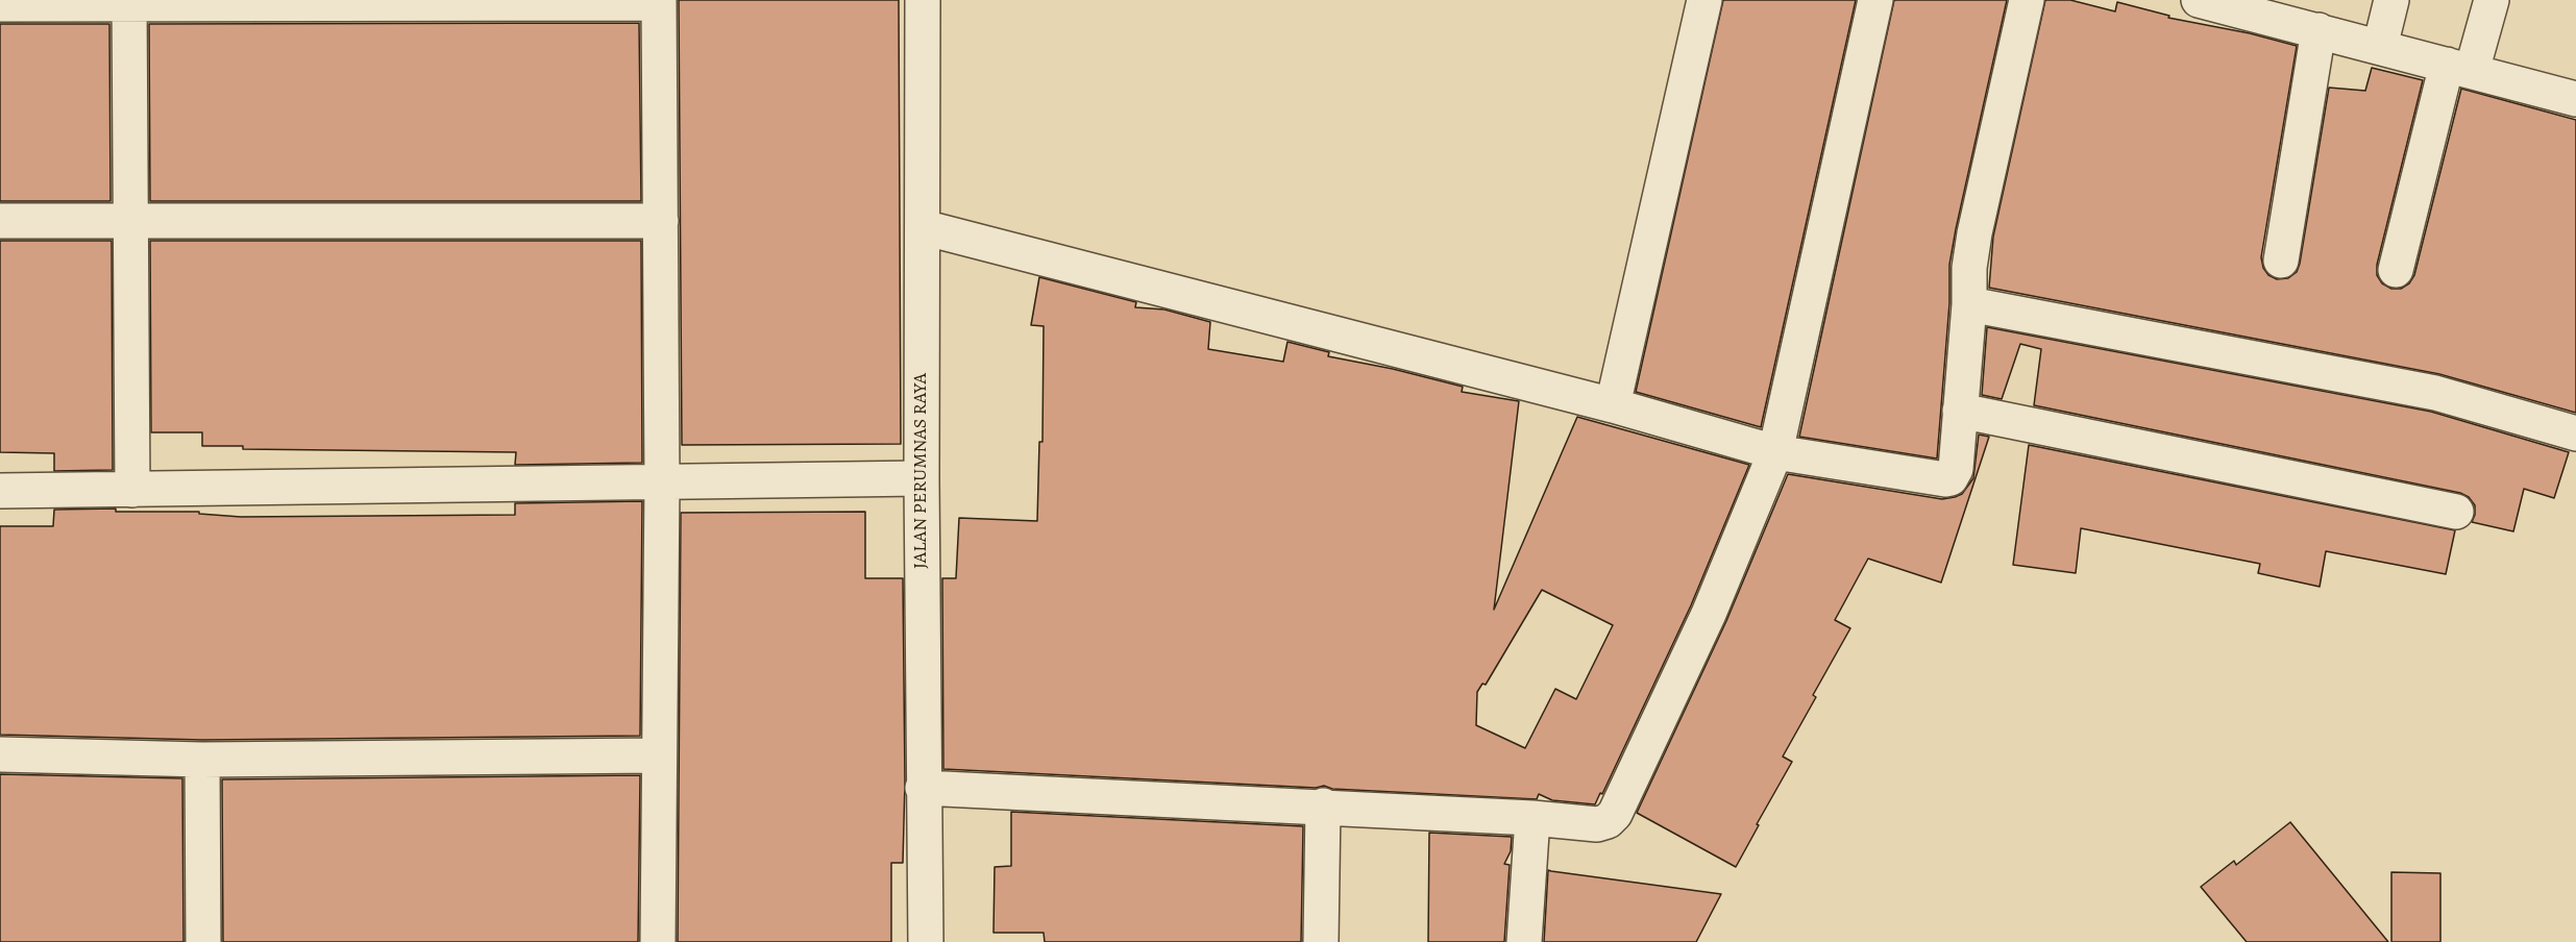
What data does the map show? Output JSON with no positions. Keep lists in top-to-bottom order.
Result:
{
  "streets": {
    "street": ["JALAN PERUMNAS RAYA"]
  }
}
